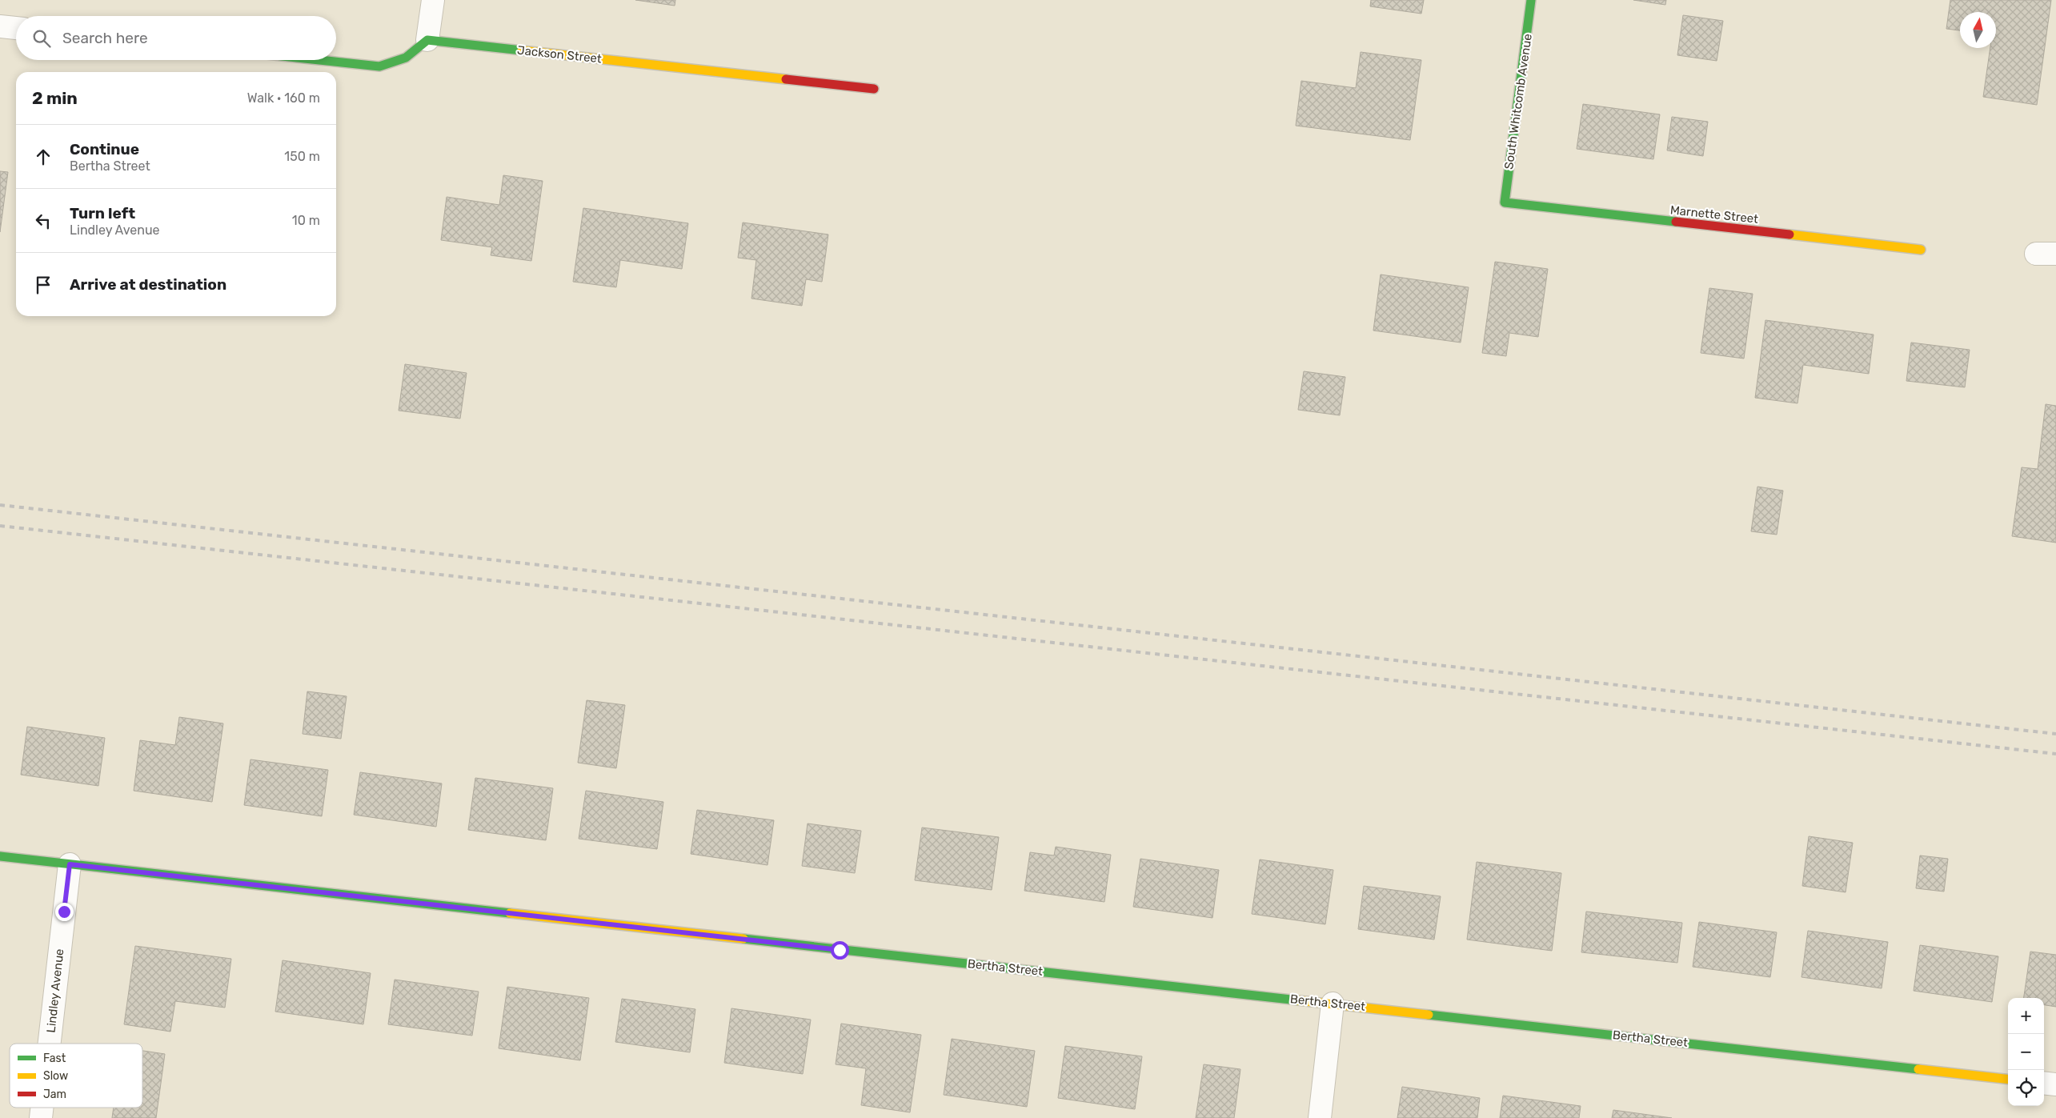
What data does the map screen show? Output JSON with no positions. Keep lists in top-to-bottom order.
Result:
{
  "streets": {
    "street": [
      "Jackson Street",
      "South Whitcomb Avenue",
      "Marnette Street",
      "Bertha Street",
      "Lindley Avenue"
    ]
  },
  "crossings": [
    ["South Whitcomb Avenue", "Marnette Street"],
    ["Bertha Street", "Lindley Avenue"]
  ],
  "legend": ["Fast", "Slow", "Jam"],
  "north": "top",
  "page": {
    "search": "Search here",
    "heading": ["2 min", "Walk · 160 m"],
    "list": [
      ["Continue", "Bertha Street", "150 m"],
      ["Turn left", "Lindley Avenue", "10 m"],
      "Arrive at destination"
    ],
    "map_buttons": ["+", "−"]
  }
}
